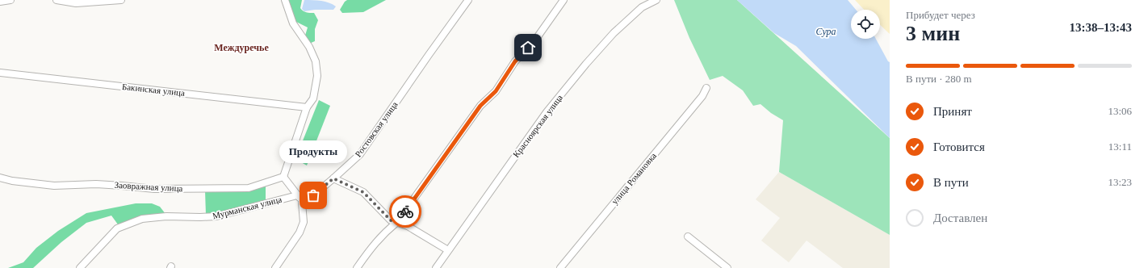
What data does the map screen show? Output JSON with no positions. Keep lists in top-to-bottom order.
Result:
{
  "streets": {
    "street": [
      "Бакинская улица",
      "Красноярская улица",
      "Ростовская улица",
      "улица Романовка",
      "Заовражная улица",
      "Мурманская улица"
    ]
  },
  "districts": ["Междуречье"],
  "water": ["Сура"],
  "places": ["Продукты"],
  "page": {
    "heading": ["3 мин", "Прибудет через", "13:38–13:43"],
    "bar": "В пути · 280 m",
    "list": [
      ["Принят", "13:06"],
      ["Готовится", "13:11"],
      ["В пути", "13:23"],
      "Доставлен"
    ],
    "bubble": "Продукты"
  }
}
